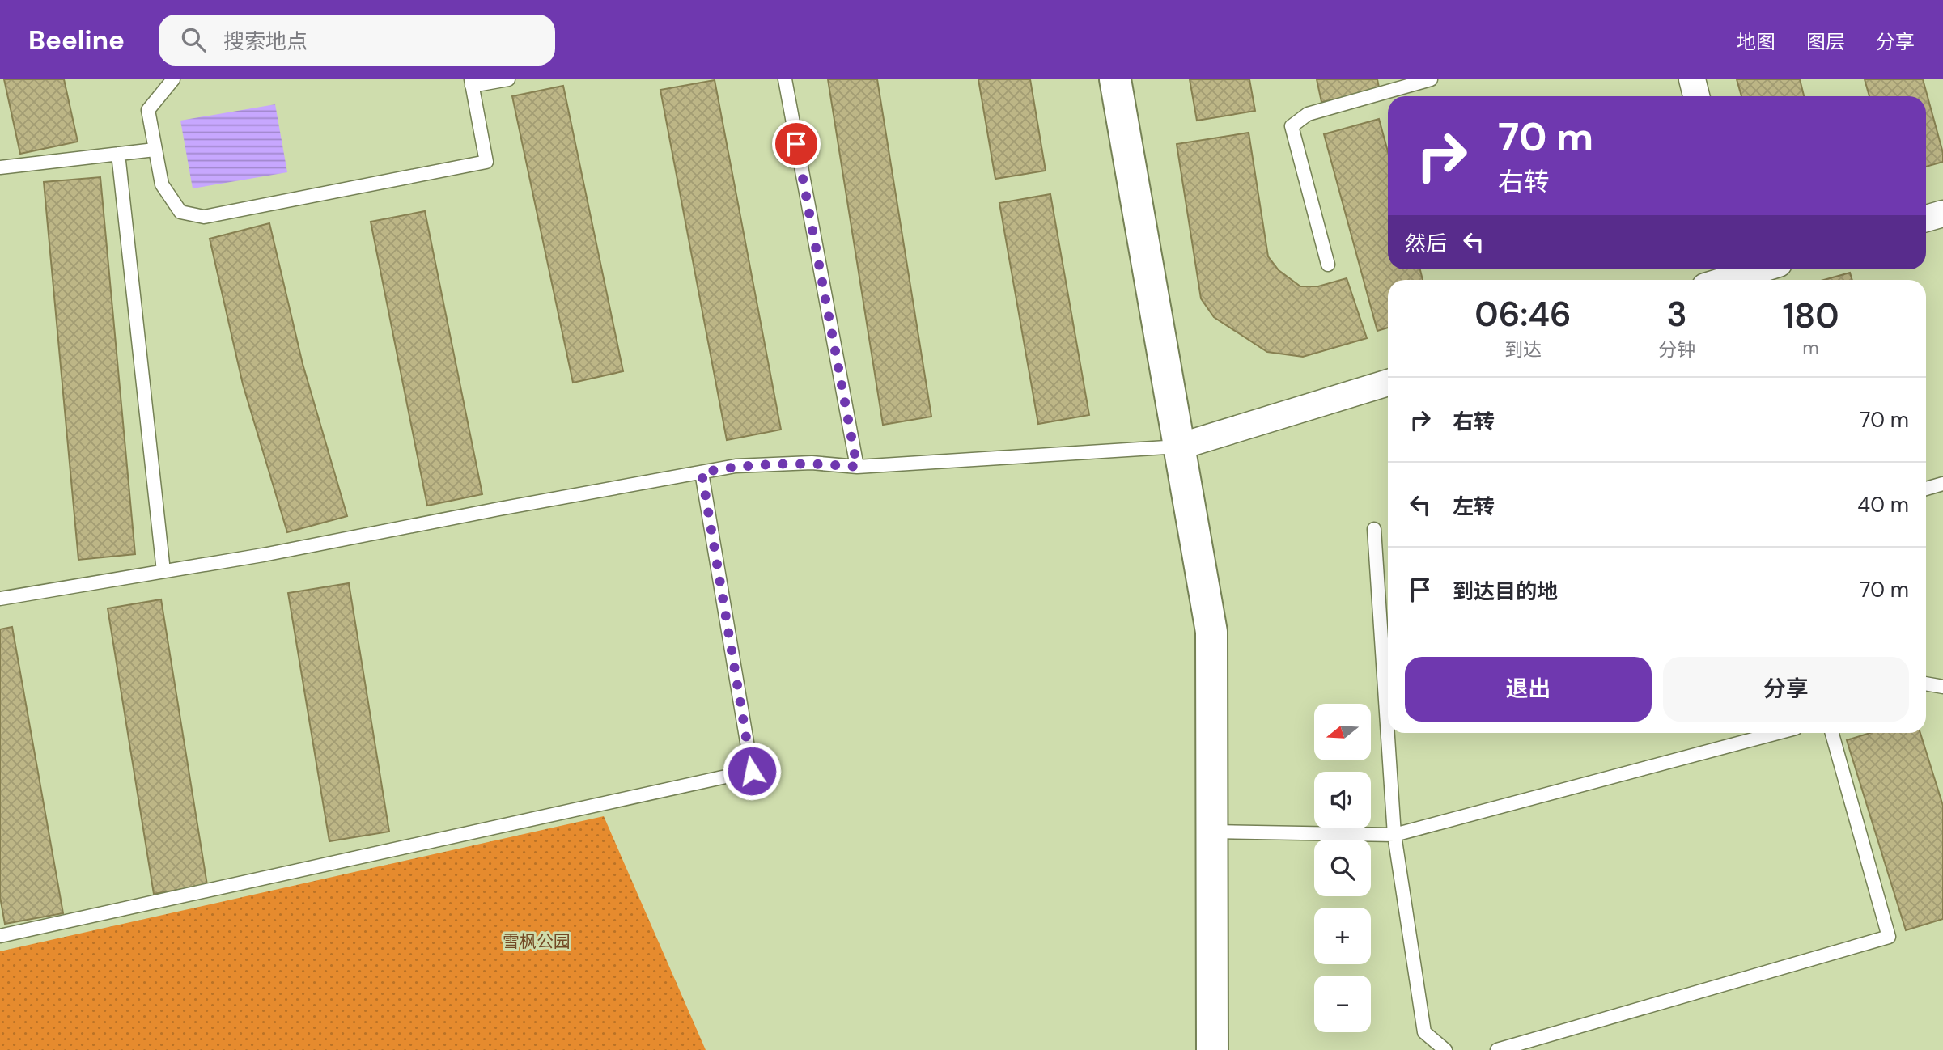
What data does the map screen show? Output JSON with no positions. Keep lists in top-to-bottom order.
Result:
{
  "parks": ["雪枫公园"],
  "north": "left",
  "page": {
    "header": "Beeline",
    "search": "搜索地点",
    "nav": ["地图", "图层", "分享"],
    "turn": ["70 m", "右转"],
    "then": "然后",
    "eta": [
      "06:46",
      "到达",
      "3",
      "分钟",
      "180",
      "m"
    ],
    "list": [
      {
        "name": "右转",
        "value": "70 m"
      },
      {
        "name": "左转",
        "value": "40 m"
      },
      {
        "name": "到达目的地",
        "value": "70 m"
      }
    ],
    "buttons": ["退出", "分享"],
    "map_buttons": ["+", "−"]
  }
}
